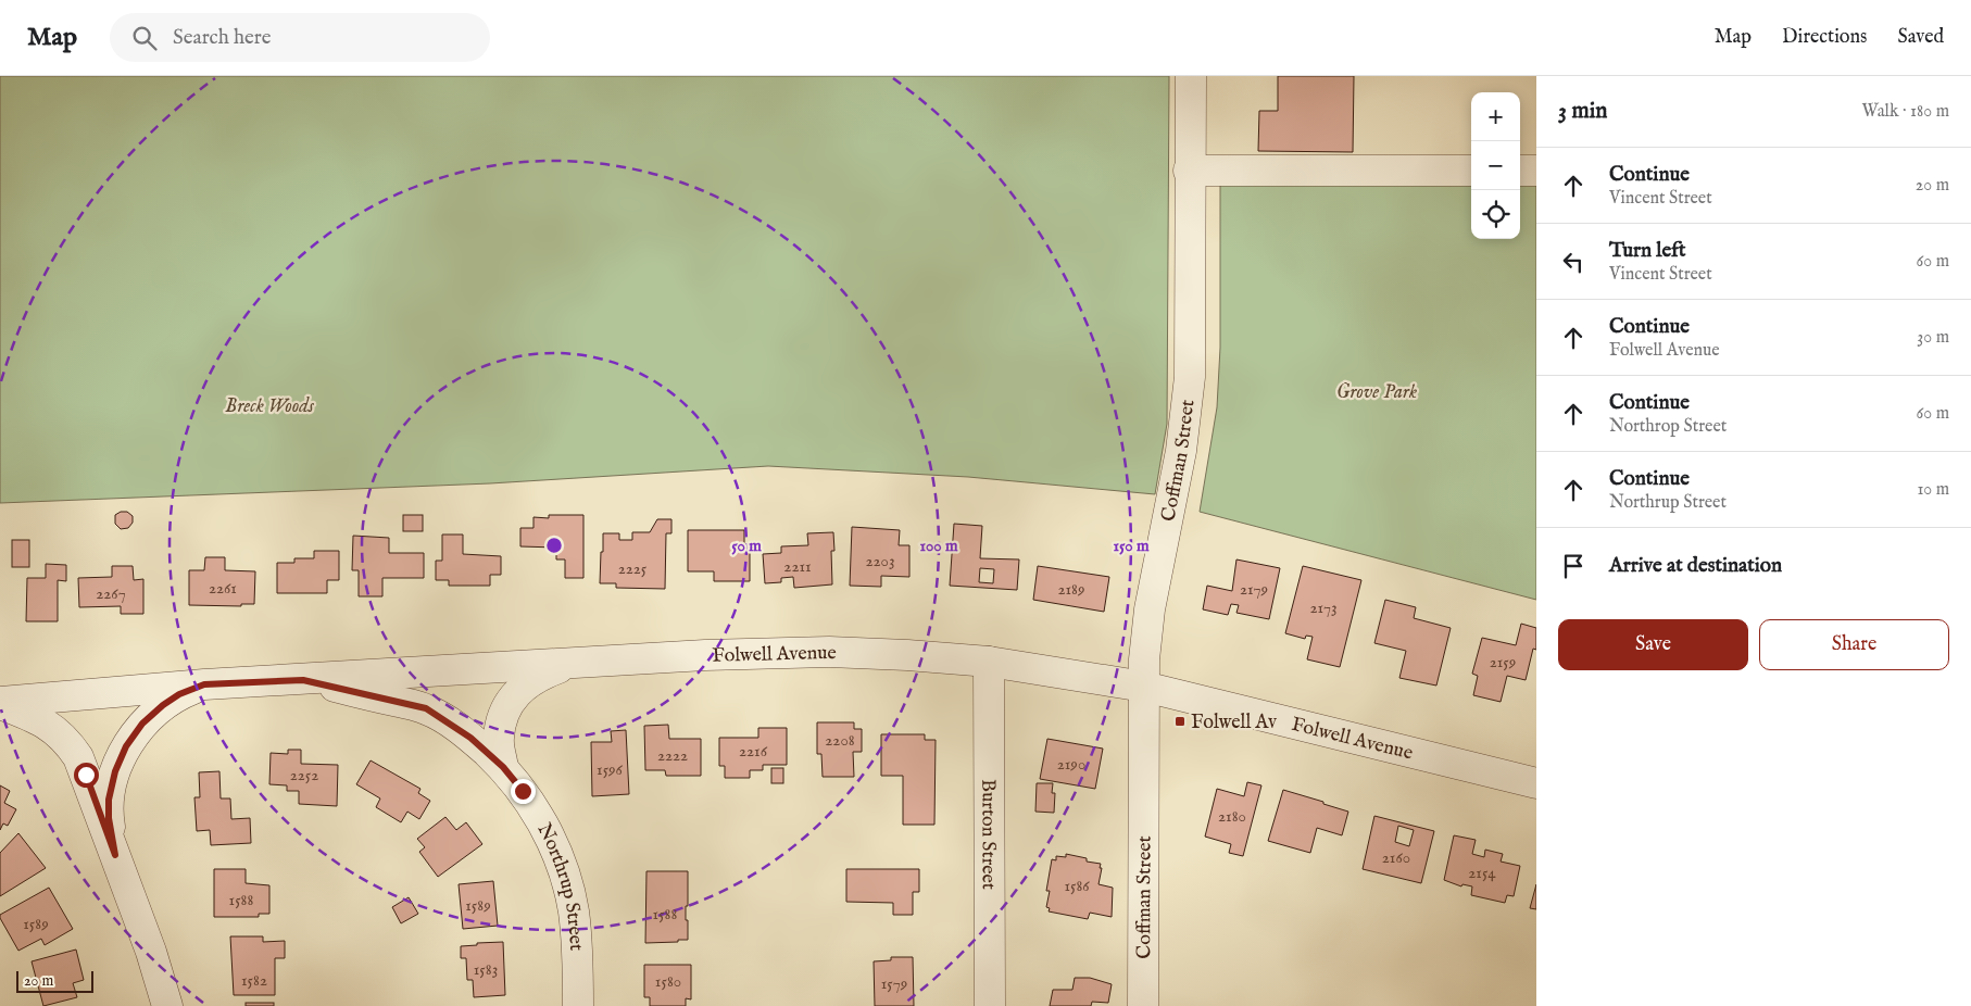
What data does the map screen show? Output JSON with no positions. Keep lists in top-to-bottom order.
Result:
{
  "streets": {
    "street": [
      "Coffman Street",
      "Folwell Avenue",
      "Burton Street",
      "Northrup Street"
    ]
  },
  "crossings": [
    ["Coffman Street", "Folwell Avenue"],
    ["Folwell Avenue", "Burton Street"],
    ["Folwell Avenue", "Northrup Street"]
  ],
  "parks": ["Grove Park", "Breck Woods"],
  "places": {
    "transit": ["Folwell Av"]
  },
  "house_numbers": [
    "2203",
    "2211",
    "2225",
    "2261",
    "2189",
    "2179",
    "2267",
    "2173",
    "2159",
    "2208",
    "2216",
    "2222",
    "2190",
    "1596",
    "2252",
    "2180",
    "2160",
    "2154",
    "1586",
    "1588",
    "1589",
    "1588",
    "1589",
    "1583",
    "1582",
    "1580",
    "1579"
  ],
  "scale_bar": "20 m",
  "page": {
    "header": "Map",
    "search": "Search here",
    "nav": ["Map", "Directions", "Saved"],
    "heading": ["3 min", "Walk · 180 m"],
    "map_buttons": ["+", "−"],
    "list": [
      ["Continue", "Vincent Street", "20 m"],
      ["Turn left", "Vincent Street", "60 m"],
      ["Continue", "Folwell Avenue", "30 m"],
      ["Continue", "Northrop Street", "60 m"],
      ["Continue", "Northrup Street", "10 m"],
      "Arrive at destination"
    ],
    "buttons": ["Save", "Share"],
    "scale": "20 m"
  },
  "rings": ["50 m", "100 m", "150 m"]
}
